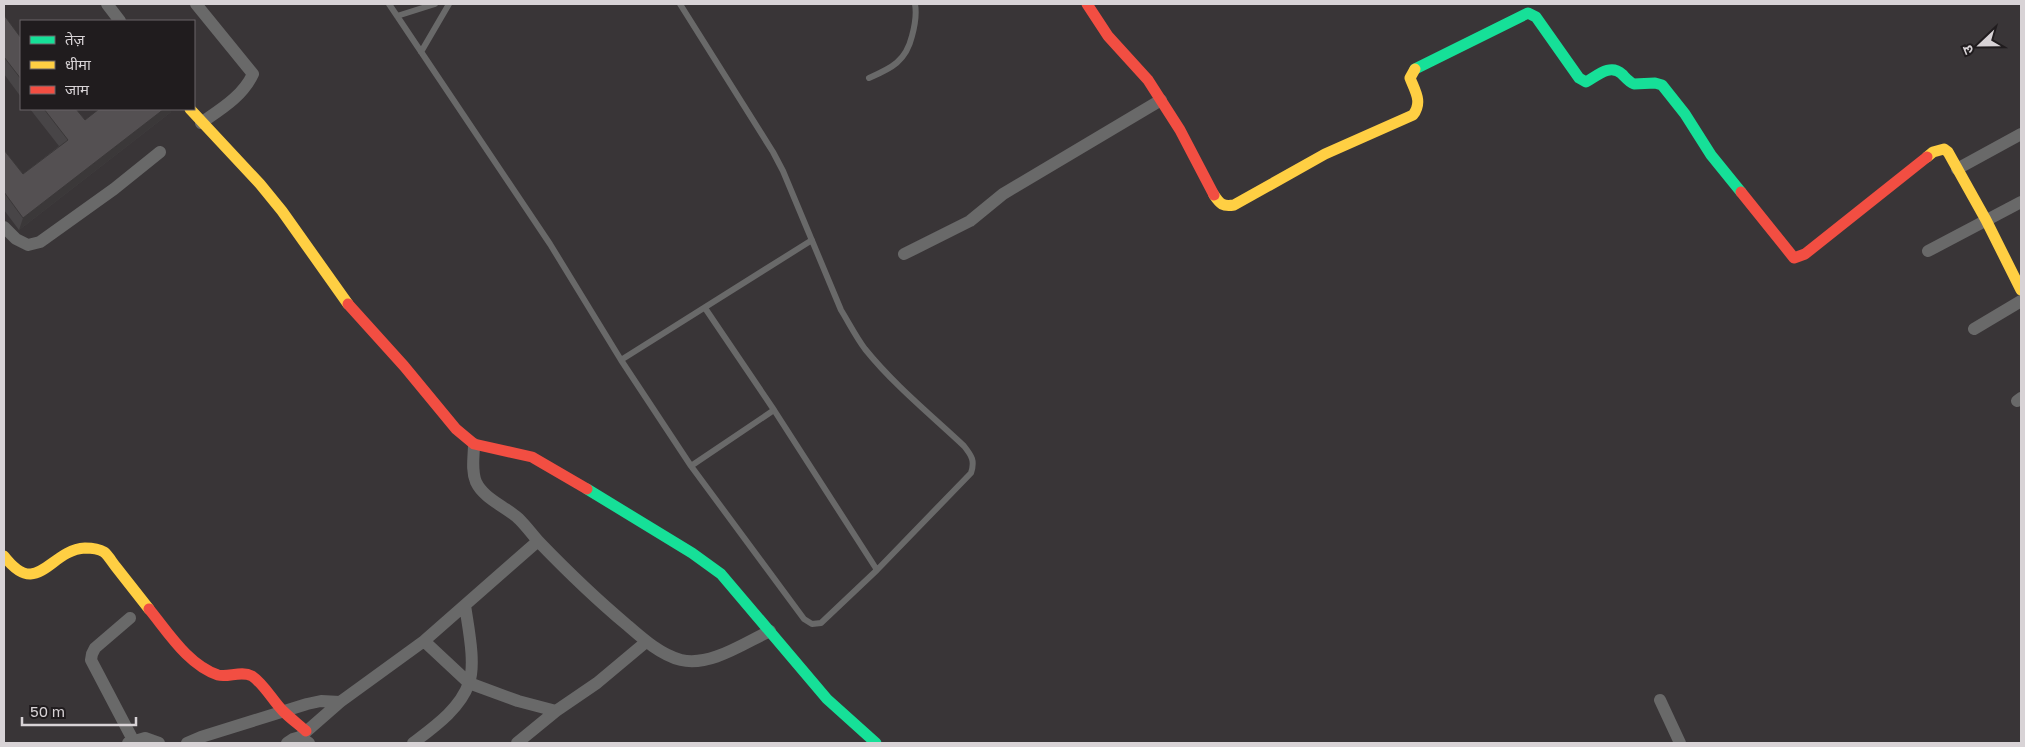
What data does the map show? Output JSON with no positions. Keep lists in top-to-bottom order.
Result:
{
  "legend": ["तेज़", "धीमा", "जाम"],
  "scale_bar": "50 m",
  "north": "left"
}
